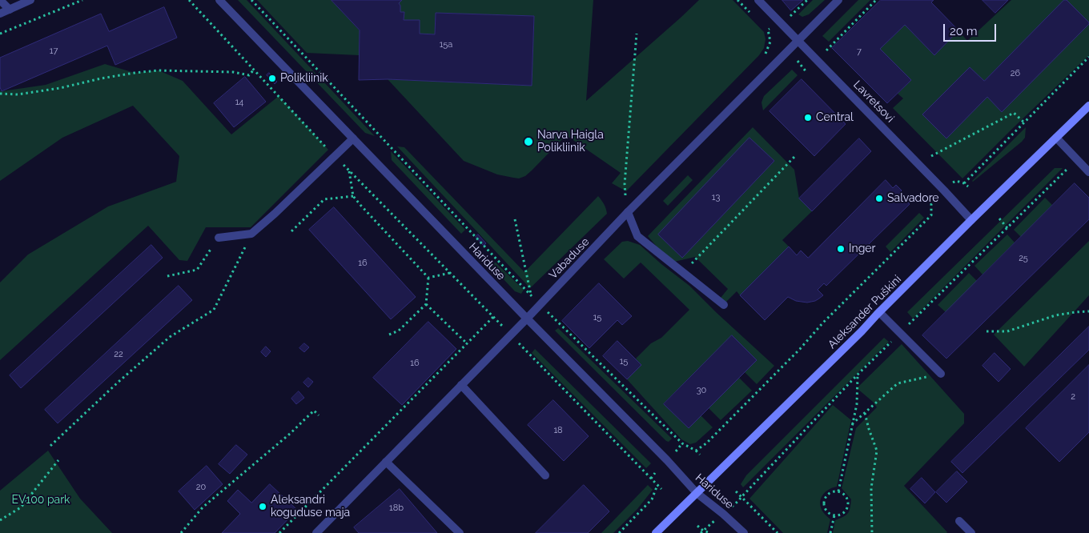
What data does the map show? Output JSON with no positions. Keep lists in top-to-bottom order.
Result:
{
  "streets": {
    "main road": ["Aleksander Puškini"],
    "street": ["Lavretsovi", "Vabaduse", "Hariduse"]
  },
  "crossings": [
    ["Lavretsovi", "Vabaduse"],
    ["Lavretsovi", "Aleksander Puškini"],
    ["Vabaduse", "Hariduse"],
    ["Hariduse", "Aleksander Puškini"]
  ],
  "parks": ["EV100 park"],
  "places": [
    "Polikliinik",
    "Central",
    "Narva Haigla Polikliinik",
    "Salvadore",
    "Inger",
    "Aleksandri koguduse maja"
  ],
  "house_numbers": [
    "15a",
    "17",
    "7",
    "26",
    "14",
    "13",
    "25",
    "16",
    "15",
    "22",
    "15",
    "16",
    "30",
    "2",
    "18",
    "20",
    "18b"
  ],
  "scale_bar": "20 m"
}
